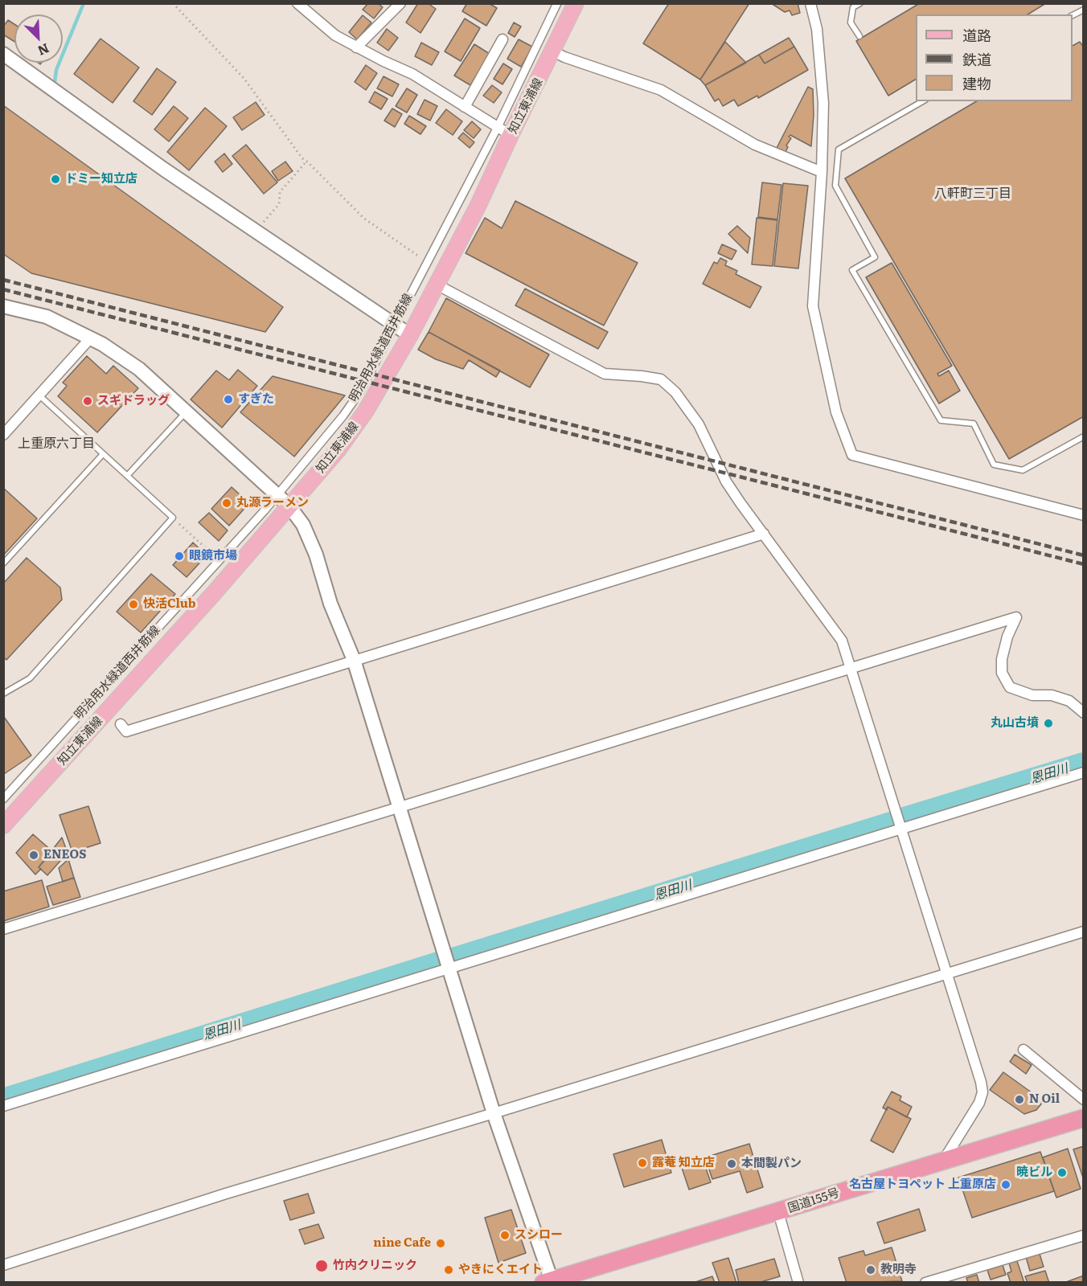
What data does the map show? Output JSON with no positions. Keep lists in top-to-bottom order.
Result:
{
  "streets": {
    "highway": ["国道155号"],
    "main road": ["知立東浦線"],
    "street": ["明治用水緑道西井筋線"]
  },
  "crossings": [
    ["知立東浦線", "明治用水緑道西井筋線"]
  ],
  "districts": ["八軒町三丁目", "上重原六丁目"],
  "water": ["恩田川"],
  "places": [
    "ドミー知立店",
    "すぎた",
    "スギドラッグ",
    "丸源ラーメン",
    "眼鏡市場",
    "快活Club",
    "丸山古墳",
    "ENEOS",
    "N Oil",
    "露菴 知立店",
    "本間製パン",
    "暁ビル",
    "名古屋トヨペット 上重原店",
    "スシロー",
    "nine Cafe",
    "竹内クリニック",
    "やきにくエイト",
    "教明寺"
  ],
  "legend": ["道路", "鉄道", "建物"],
  "north": "bottom right"
}
